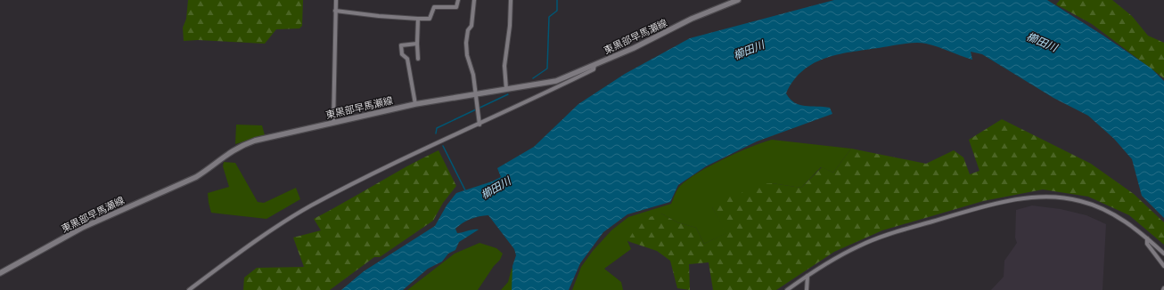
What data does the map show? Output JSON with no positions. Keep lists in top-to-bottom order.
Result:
{
  "streets": {
    "main road": ["東黒部早馬瀬線"]
  },
  "water": ["櫛田川"]
}
